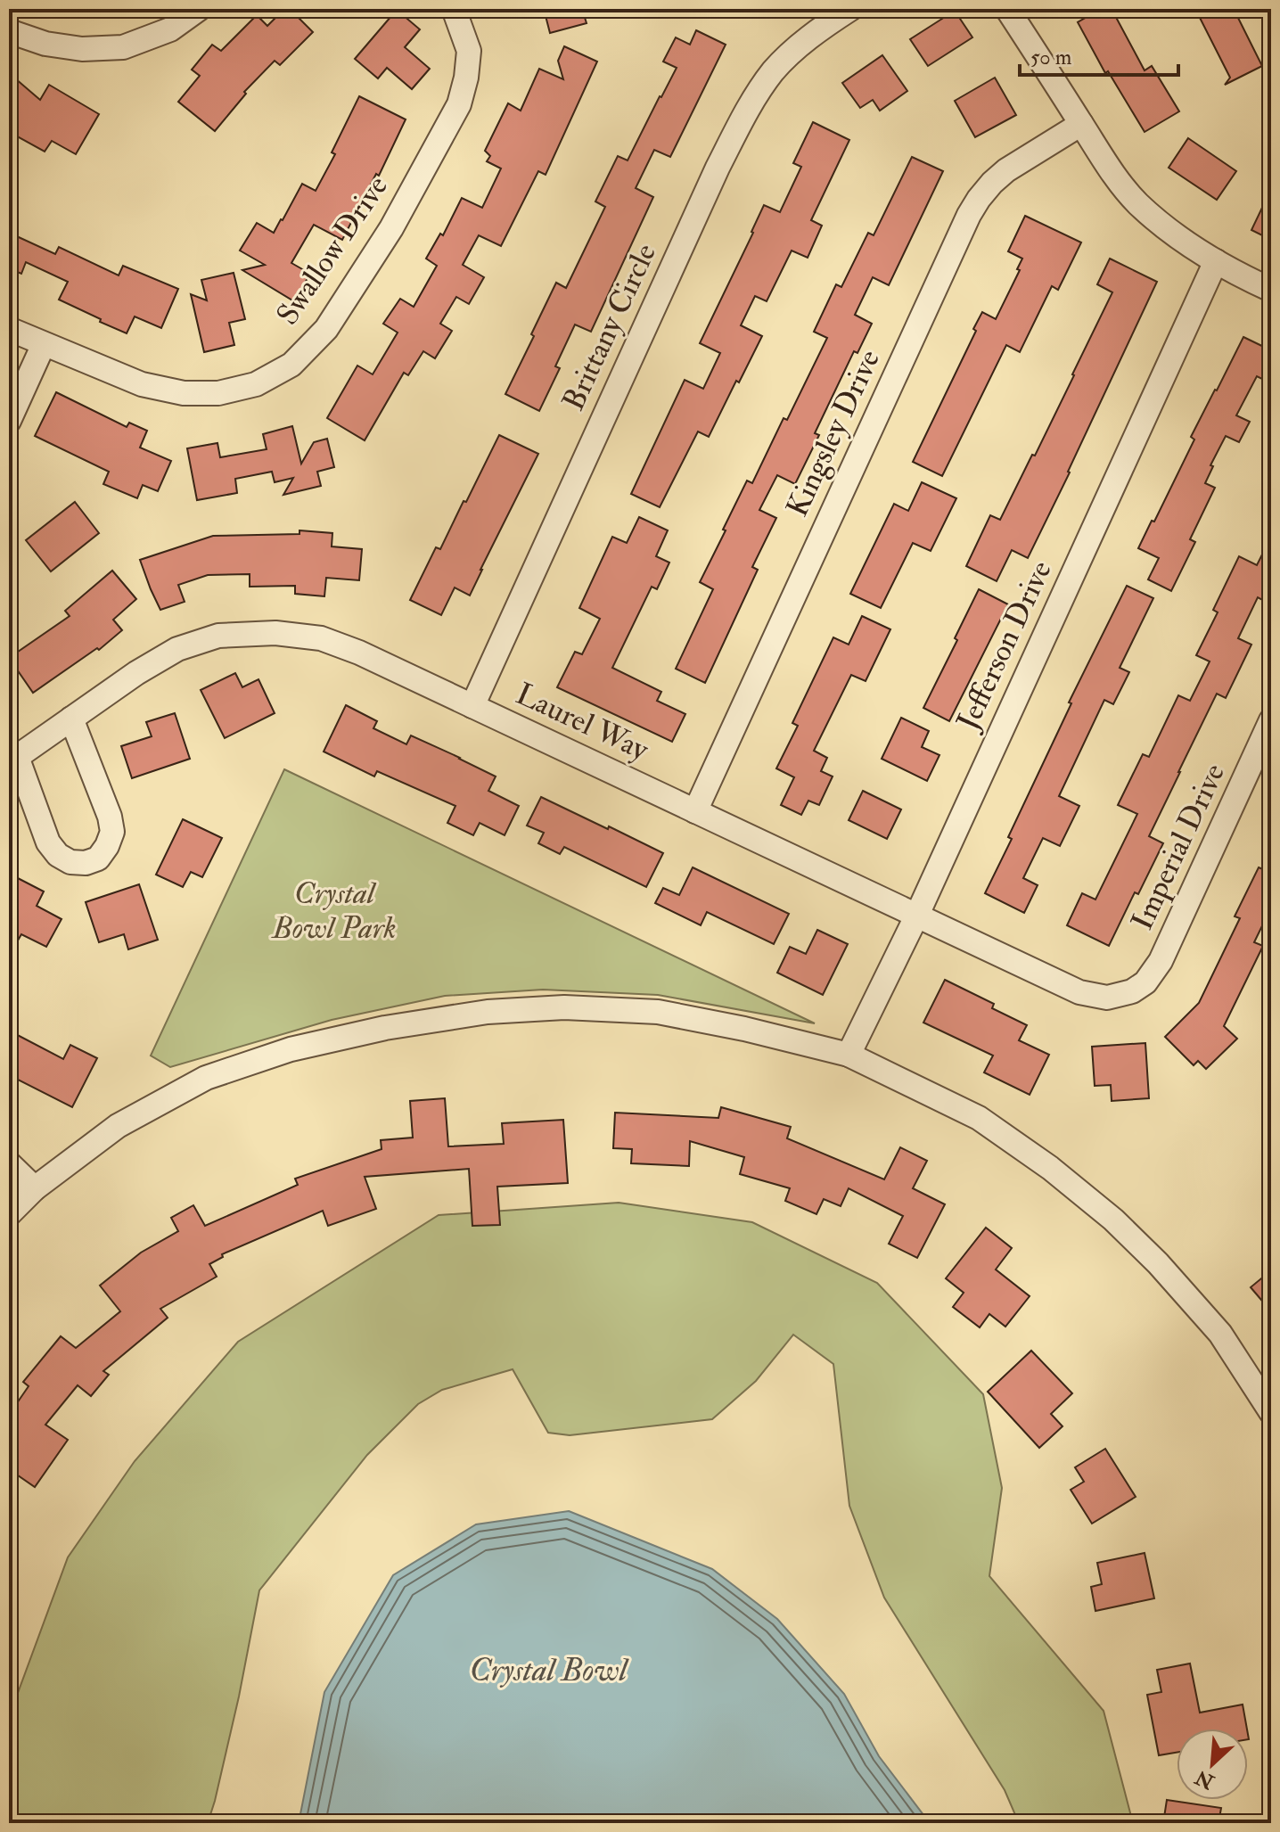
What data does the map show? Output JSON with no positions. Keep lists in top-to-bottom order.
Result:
{
  "streets": {
    "street": [
      "Swallow Drive",
      "Brittany Circle",
      "Kingsley Drive",
      "Jefferson Drive",
      "Laurel Way",
      "Imperial Drive"
    ]
  },
  "crossings": [
    ["Brittany Circle", "Laurel Way"],
    ["Kingsley Drive", "Laurel Way"],
    ["Jefferson Drive", "Laurel Way"],
    ["Laurel Way", "Imperial Drive"]
  ],
  "water": ["Crystal Bowl"],
  "parks": ["Crystal Bowl Park"],
  "scale_bar": "50 m",
  "north": "bottom left"
}
